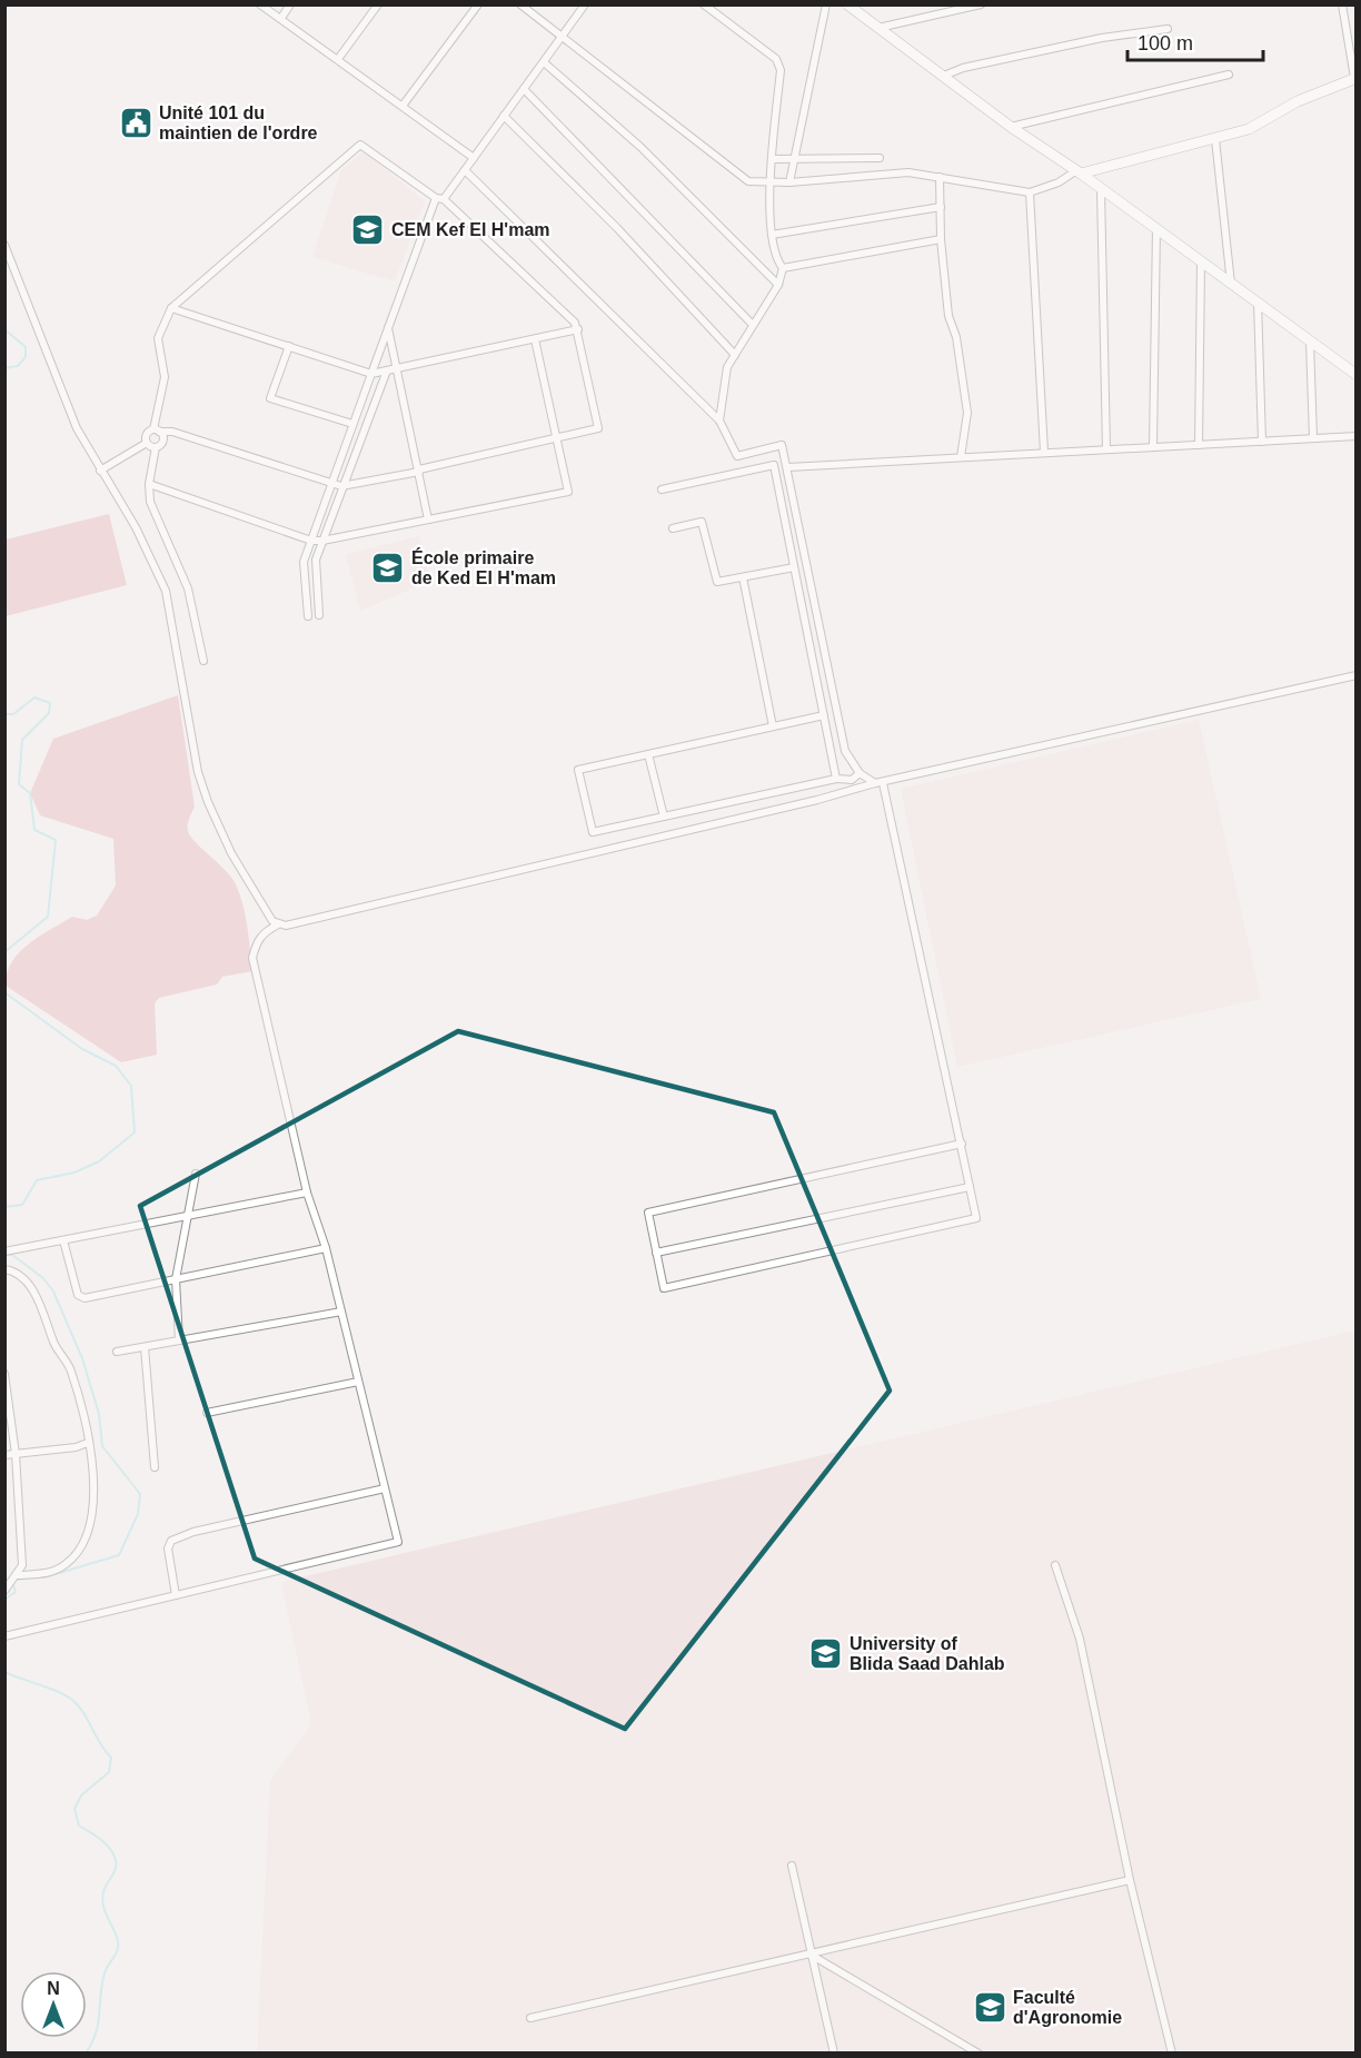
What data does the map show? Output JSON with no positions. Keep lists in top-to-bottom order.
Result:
{
  "places": {
    "public building": ["Unité 101 du maintien de l'ordre"],
    "school or university": [
      "CEM Kef El H'mam",
      "École primaire de Ked El H'mam",
      "University of Blida Saad Dahlab",
      "Faculté d'Agronomie"
    ]
  },
  "scale_bar": "100 m",
  "north": "top"
}
